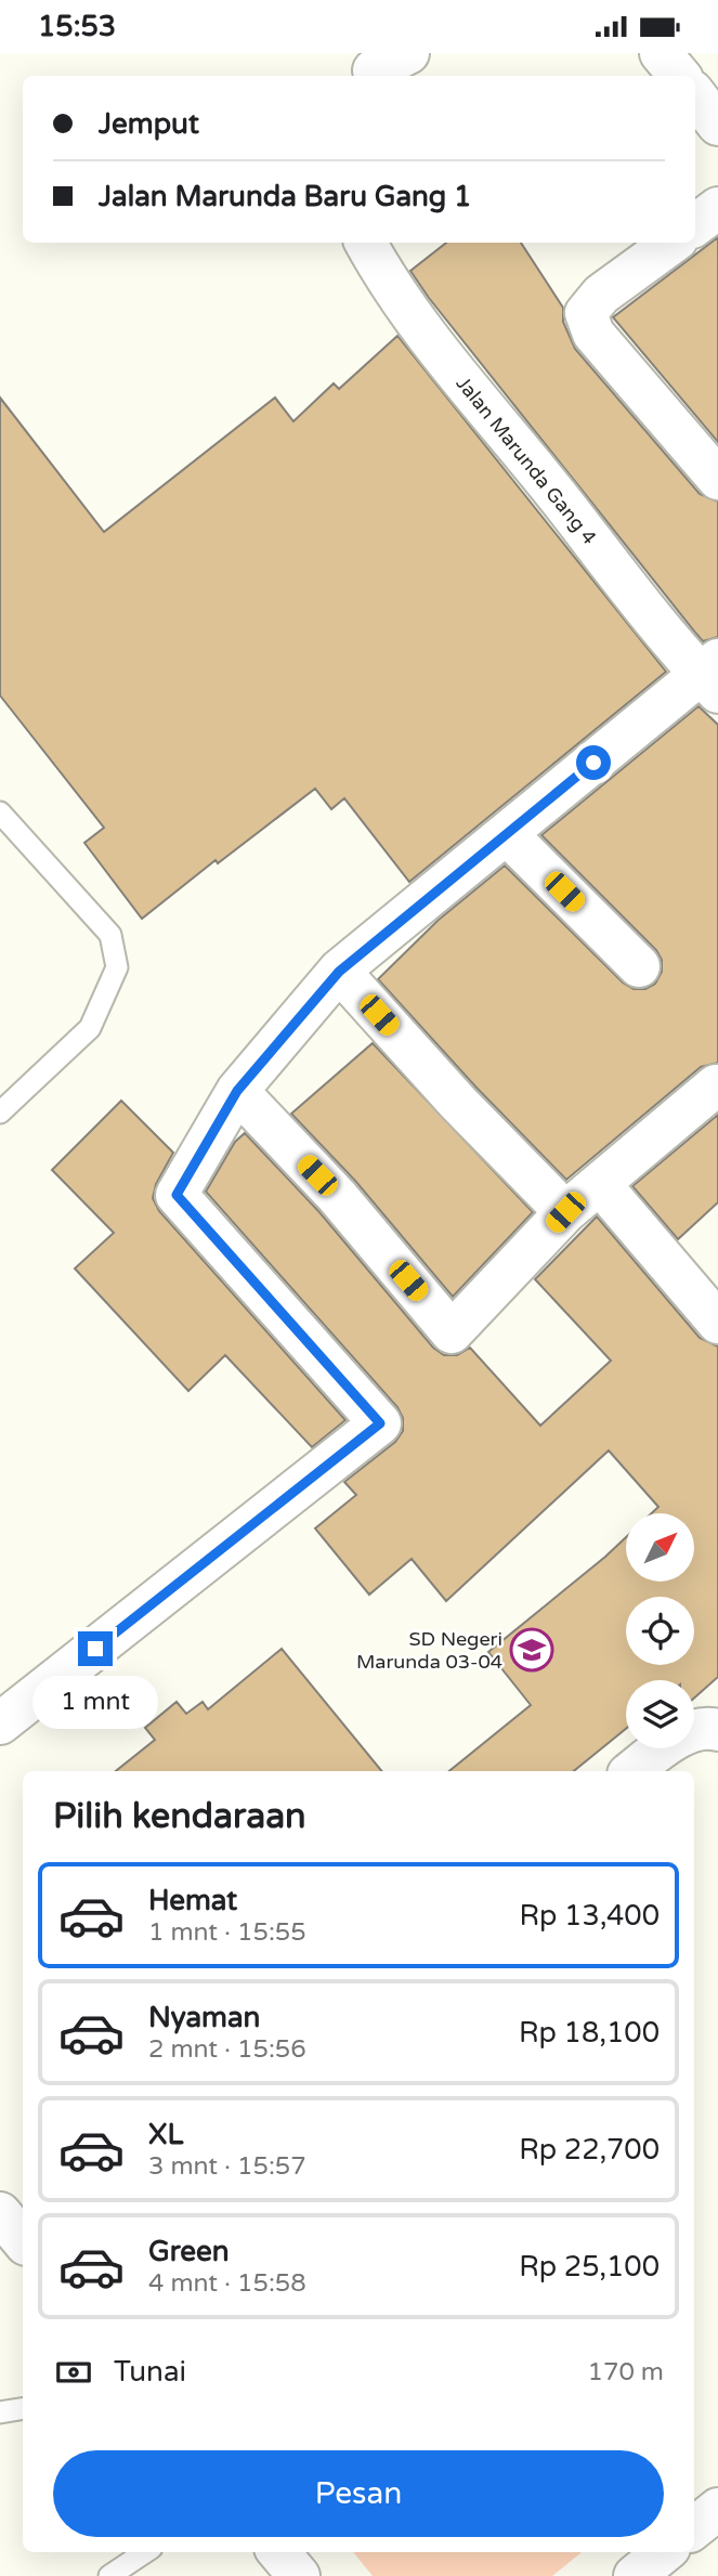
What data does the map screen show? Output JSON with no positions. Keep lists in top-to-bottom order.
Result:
{
  "streets": {
    "street": ["Jalan Marunda Gang 4"]
  },
  "places": {
    "school or university": ["SD Negeri Marunda 03-04"]
  },
  "north": "top right",
  "page": {
    "status": "15:53",
    "banner": ["Jemput", "Jalan Marunda Baru Gang 1"],
    "bubble": "1 mnt",
    "heading": "Pilih kendaraan",
    "list": [
      {
        "name": "Hemat",
        "note": "1 mnt · 15:55",
        "value": "Rp 13,400"
      },
      {
        "name": "Nyaman",
        "note": "2 mnt · 15:56",
        "value": "Rp 18,100"
      },
      {
        "name": "XL",
        "note": "3 mnt · 15:57",
        "value": "Rp 22,700"
      },
      {
        "name": "Green",
        "note": "4 mnt · 15:58",
        "value": "Rp 25,100"
      }
    ],
    "pay": ["Tunai", "170 m"],
    "buttons": "Pesan"
  }
}
